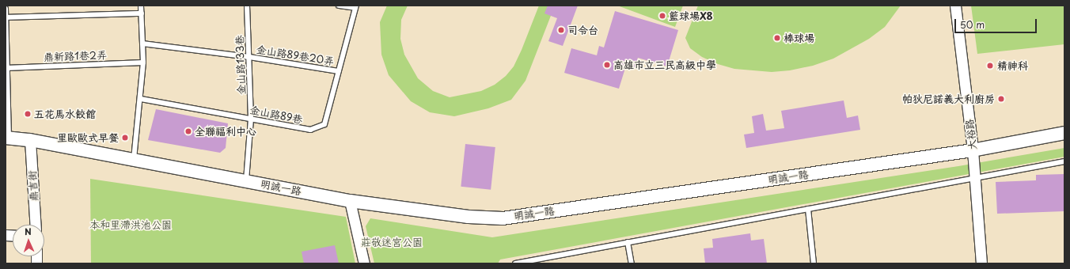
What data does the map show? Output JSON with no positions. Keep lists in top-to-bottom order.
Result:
{
  "streets": {
    "street": ["大裕路", "明誠一路", "鼎吉街"],
    "lane": [
      "金山路89巷20弄",
      "鼎新路1巷2弄",
      "金山路133巷",
      "金山路89巷"
    ]
  },
  "crossings": [
    ["金山路89巷20弄", "金山路133巷"],
    ["金山路89巷20弄", "金山路89巷"],
    ["金山路133巷", "金山路89巷"],
    ["金山路133巷", "明誠一路"],
    ["大裕路", "明誠一路"],
    ["明誠一路", "鼎吉街"]
  ],
  "parks": ["本和里滯洪池公園", "莊敬迷宮公園"],
  "places": [
    "籃球場X8",
    "司令台",
    "棒球場",
    "高雄市立三民高級中學",
    "精神科",
    "帕狄尼諾義大利廚房",
    "五花馬水餃館",
    "全聯福利中心",
    "里歐歐式早餐"
  ],
  "scale_bar": "50 m",
  "north": "top"
}
